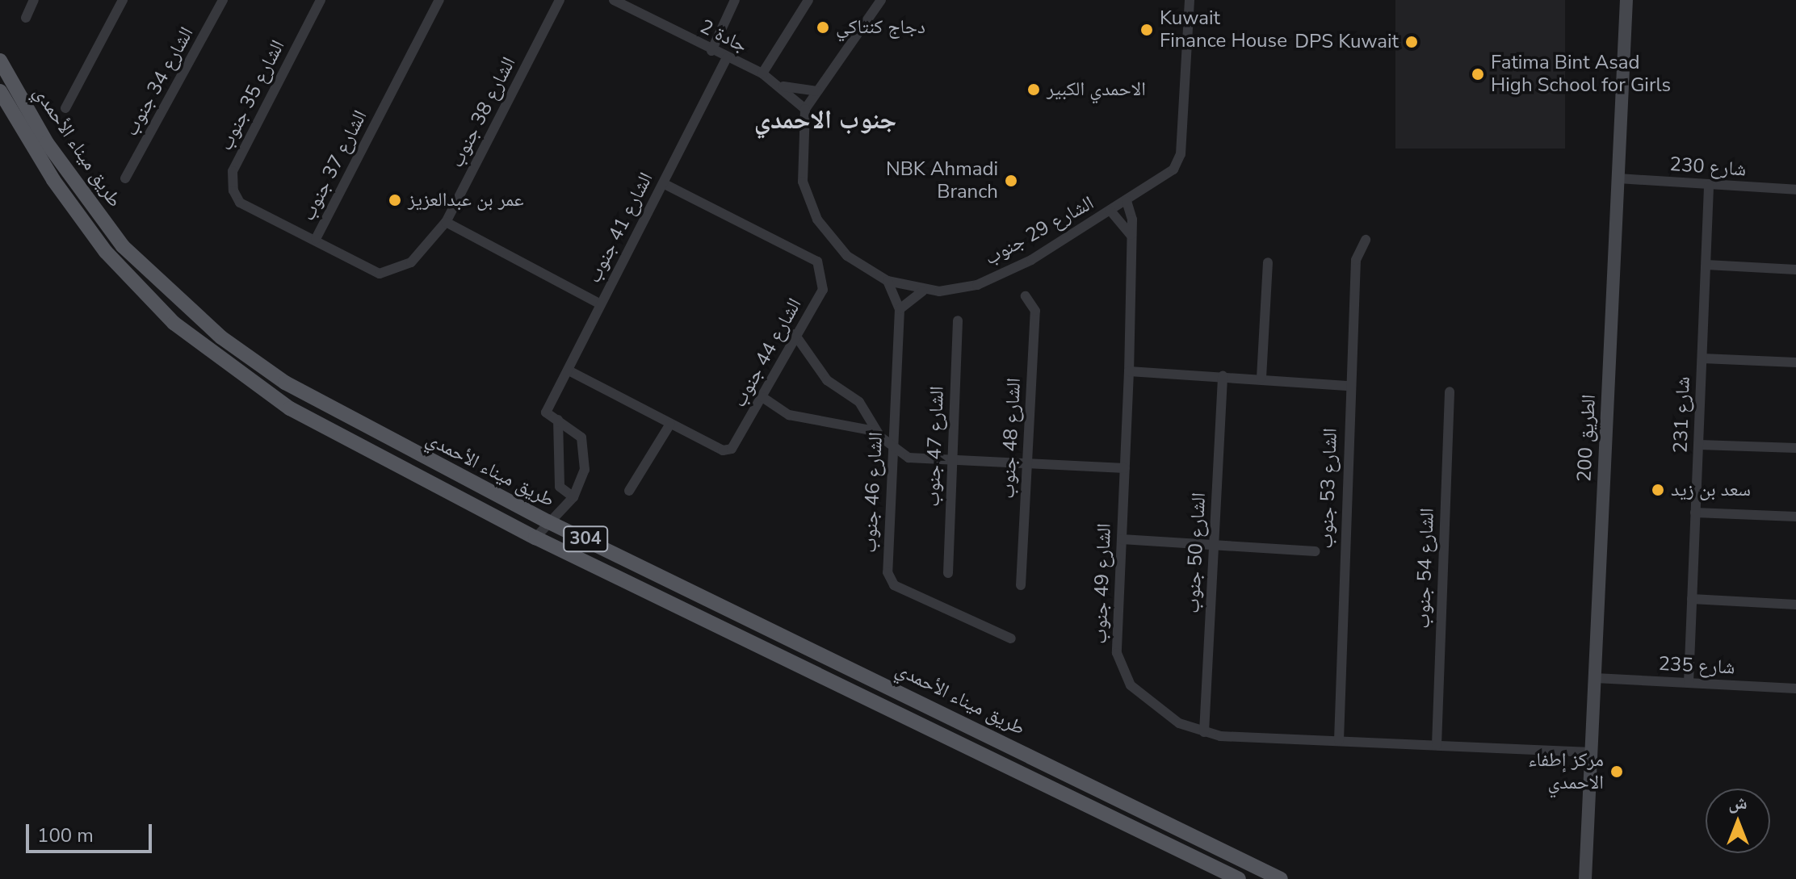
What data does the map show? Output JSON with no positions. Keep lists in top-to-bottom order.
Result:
{
  "streets": {
    "main road": ["طريق ميناء الأحمدي", "الطريق 200", "304"],
    "street": [
      "جادة 2",
      "الشارع 34 جنوب",
      "الشارع 35 جنوب",
      "الشارع 38 جنوب",
      "الشارع 37 جنوب",
      "شارع 230",
      "الشارع 41 جنوب",
      "الشارع 29 جنوب",
      "الشارع 44 جنوب",
      "شارع 231",
      "الشارع 48 جنوب",
      "الشارع 47 جنوب",
      "الشارع 53 جنوب",
      "الشارع 46 جنوب",
      "الشارع 50 جنوب",
      "الشارع 54 جنوب",
      "الشارع 49 جنوب",
      "شارع 235"
    ]
  },
  "crossings": [
    ["جادة 2", "الشارع 41 جنوب"],
    ["جادة 2", "الشارع 29 جنوب"],
    ["الشارع 35 جنوب", "الشارع 37 جنوب"],
    ["الشارع 38 جنوب", "الشارع 37 جنوب"],
    ["شارع 230", "شارع 231"],
    ["شارع 230", "الطريق 200"],
    ["الشارع 41 جنوب", "الشارع 44 جنوب"],
    ["الشارع 29 جنوب", "الشارع 46 جنوب"],
    ["الشارع 29 جنوب", "الشارع 49 جنوب"],
    ["شارع 231", "شارع 235"],
    ["الطريق 200", "الشارع 49 جنوب"],
    ["الطريق 200", "شارع 235"],
    ["الشارع 53 جنوب", "الشارع 49 جنوب"],
    ["الشارع 50 جنوب", "الشارع 49 جنوب"],
    ["الشارع 54 جنوب", "الشارع 49 جنوب"]
  ],
  "districts": ["جنوب الاحمدي"],
  "places": [
    "دجاج كنتاكي",
    "Kuwait Finance House",
    "DPS Kuwait",
    "Fatima Bint Asad High School for Girls",
    "الاحمدي الكبير",
    "NBK Ahmadi Branch",
    "عمر بن عبدالعزيز",
    "سعد بن زيد",
    "مركز إطفاء الاحمدي"
  ],
  "scale_bar": "100 m",
  "north": "top"
}
